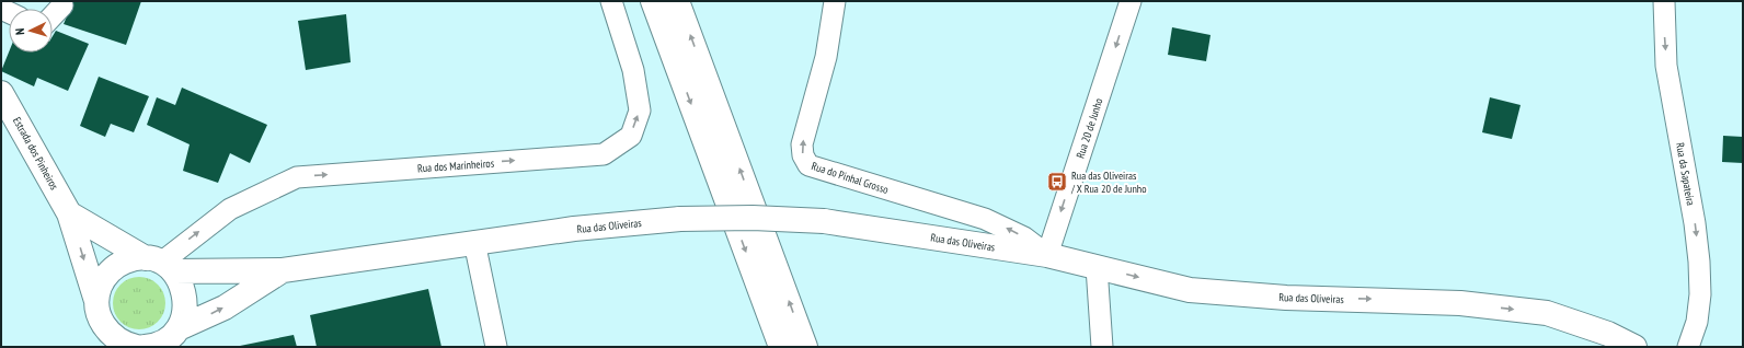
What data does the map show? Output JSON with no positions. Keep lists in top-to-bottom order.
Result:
{
  "streets": {
    "main road": ["Estrada dos Pinheiros", "Rua das Oliveiras"],
    "street": [
      "Rua 20 de Junho",
      "Rua dos Marinheiros",
      "Rua da Sapateira",
      "Rua do Pinhal Grosso"
    ]
  },
  "crossings": [
    ["Rua 20 de Junho", "Rua do Pinhal Grosso"],
    ["Rua 20 de Junho", "Rua das Oliveiras"],
    ["Estrada dos Pinheiros", "Rua das Oliveiras"],
    ["Rua dos Marinheiros", "Rua das Oliveiras"],
    ["Rua do Pinhal Grosso", "Rua das Oliveiras"]
  ],
  "one_way": ["Rua 20 de Junho", "Rua dos Marinheiros", "Rua da Sapateira"],
  "places": {
    "bus stop": ["Rua das Oliveiras / X Rua 20 de Junho"]
  },
  "north": "left"
}
